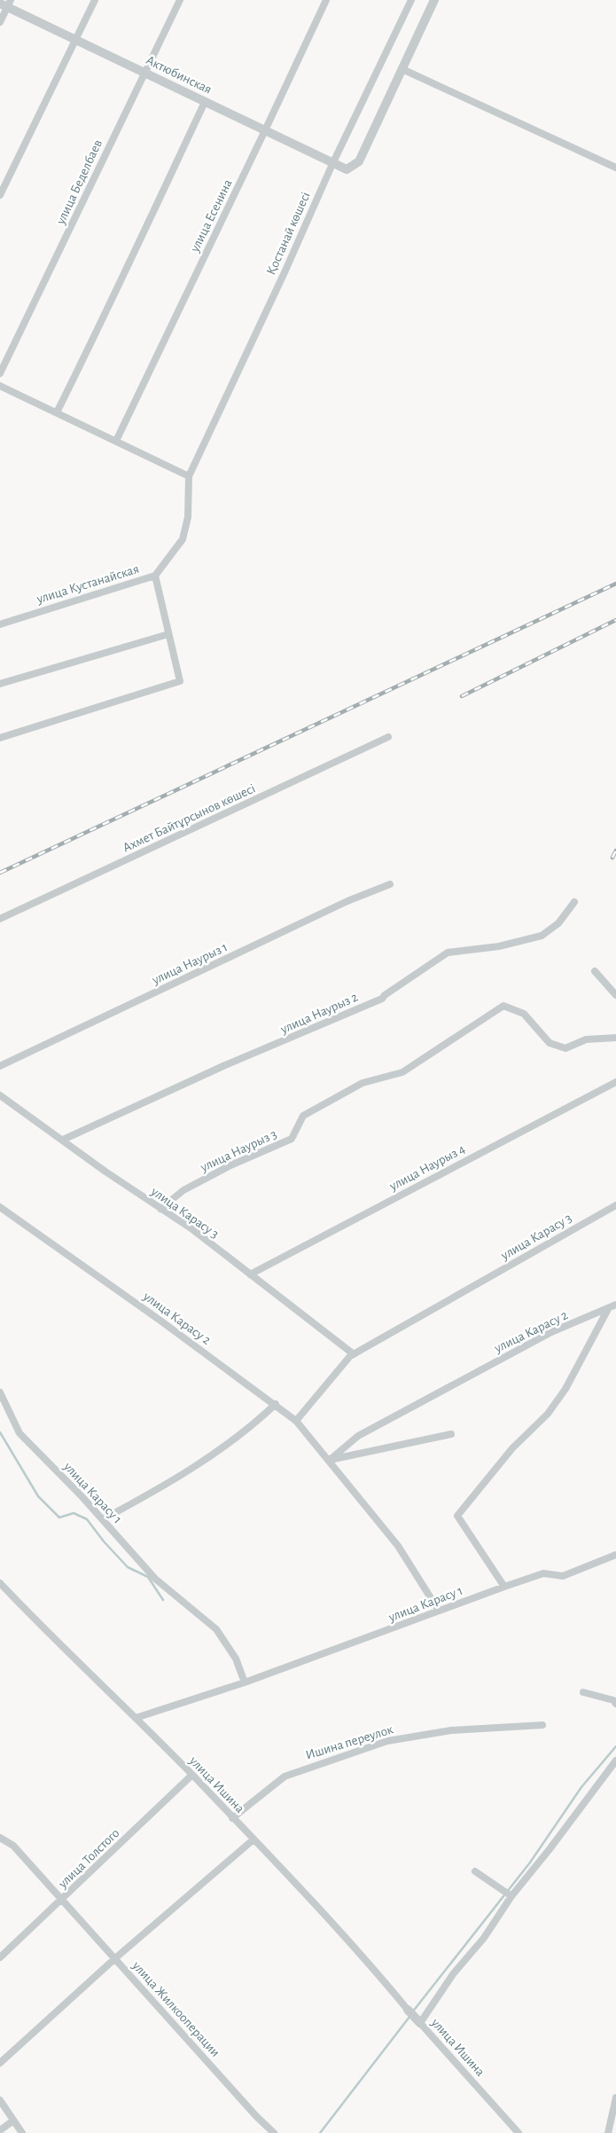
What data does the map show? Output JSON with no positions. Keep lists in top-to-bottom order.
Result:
{
  "streets": {
    "street": [
      "Актюбинская",
      "улица Беделбаев",
      "улица Есенина",
      "Қостанай көшесі",
      "улица Кустанайская",
      "Ахмет Байтұрсынов көшесі",
      "улица Наурыз 1",
      "улица Наурыз 2",
      "улица Наурыз 3",
      "улица Наурыз 4",
      "улица Карасу 3",
      "улица Карасу 2",
      "улица Карасу 1",
      "Ишина переулок",
      "улица Ишина",
      "улица Толстого",
      "улица Жилкооперации"
    ]
  },
  "crossings": [
    ["Актюбинская", "улица Беделбаев"],
    ["Актюбинская", "улица Есенина"],
    ["Актюбинская", "Қостанай көшесі"],
    ["Қостанай көшесі", "улица Кустанайская"],
    ["улица Наурыз 2", "улица Карасу 3"],
    ["улица Наурыз 3", "улица Карасу 3"],
    ["улица Наурыз 4", "улица Карасу 3"],
    ["улица Карасу 3", "улица Карасу 2"],
    ["улица Карасу 2", "улица Карасу 1"],
    ["улица Карасу 1", "улица Ишина"],
    ["Ишина переулок", "улица Ишина"],
    ["улица Ишина", "улица Толстого"],
    ["улица Толстого", "улица Жилкооперации"]
  ]
}
